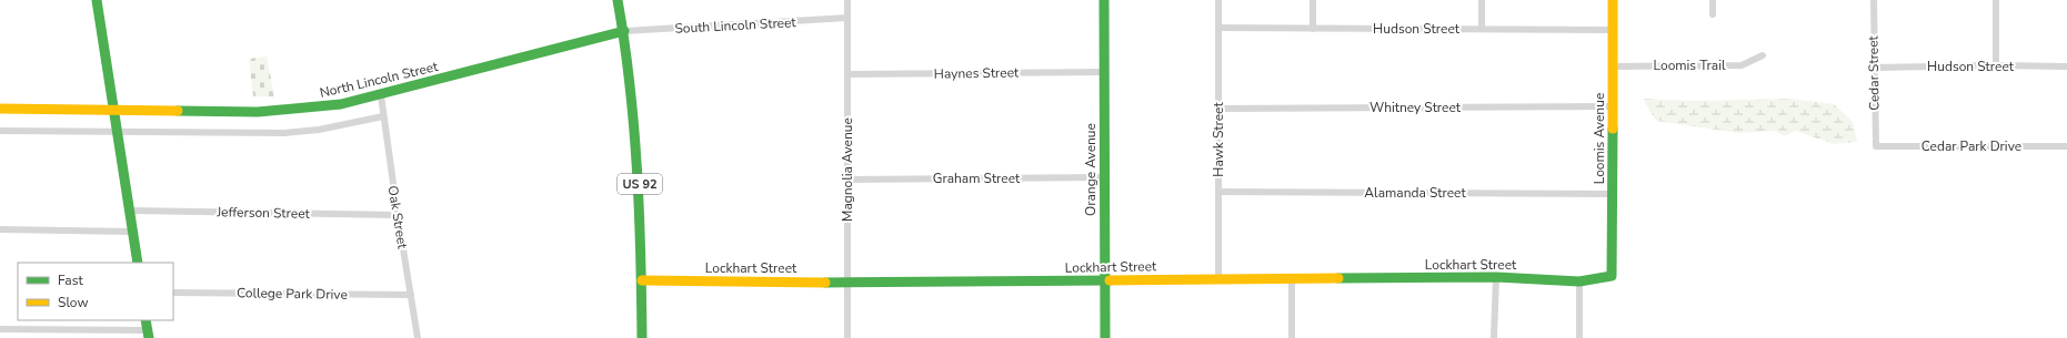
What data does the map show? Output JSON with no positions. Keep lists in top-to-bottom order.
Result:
{
  "streets": {
    "street": [
      "South Lincoln Street",
      "Hudson Street",
      "Loomis Trail",
      "Haynes Street",
      "Cedar Street",
      "North Lincoln Street",
      "Whitney Street",
      "Loomis Avenue",
      "Hawk Street",
      "Cedar Park Drive",
      "Magnolia Avenue",
      "Orange Avenue",
      "Graham Street",
      "US 92",
      "Alamanda Street",
      "Jefferson Street",
      "Oak Street",
      "Lockhart Street",
      "College Park Drive"
    ]
  },
  "crossings": [
    ["South Lincoln Street", "North Lincoln Street"],
    ["South Lincoln Street", "Magnolia Avenue"],
    ["South Lincoln Street", "US 92"],
    ["Hudson Street", "Cedar Street"],
    ["Hudson Street", "Loomis Avenue"],
    ["Hudson Street", "Hawk Street"],
    ["Loomis Trail", "Loomis Avenue"],
    ["Haynes Street", "Magnolia Avenue"],
    ["Haynes Street", "Orange Avenue"],
    ["Cedar Street", "Cedar Park Drive"],
    ["North Lincoln Street", "US 92"],
    ["North Lincoln Street", "Oak Street"],
    ["Whitney Street", "Loomis Avenue"],
    ["Whitney Street", "Hawk Street"],
    ["Loomis Avenue", "Alamanda Street"],
    ["Loomis Avenue", "Lockhart Street"],
    ["Hawk Street", "Alamanda Street"],
    ["Hawk Street", "Lockhart Street"],
    ["Magnolia Avenue", "Graham Street"],
    ["Magnolia Avenue", "Lockhart Street"],
    ["Orange Avenue", "Graham Street"],
    ["Orange Avenue", "Lockhart Street"],
    ["US 92", "Lockhart Street"],
    ["Jefferson Street", "Oak Street"],
    ["Oak Street", "College Park Drive"]
  ],
  "legend": ["Fast", "Slow"]
}
